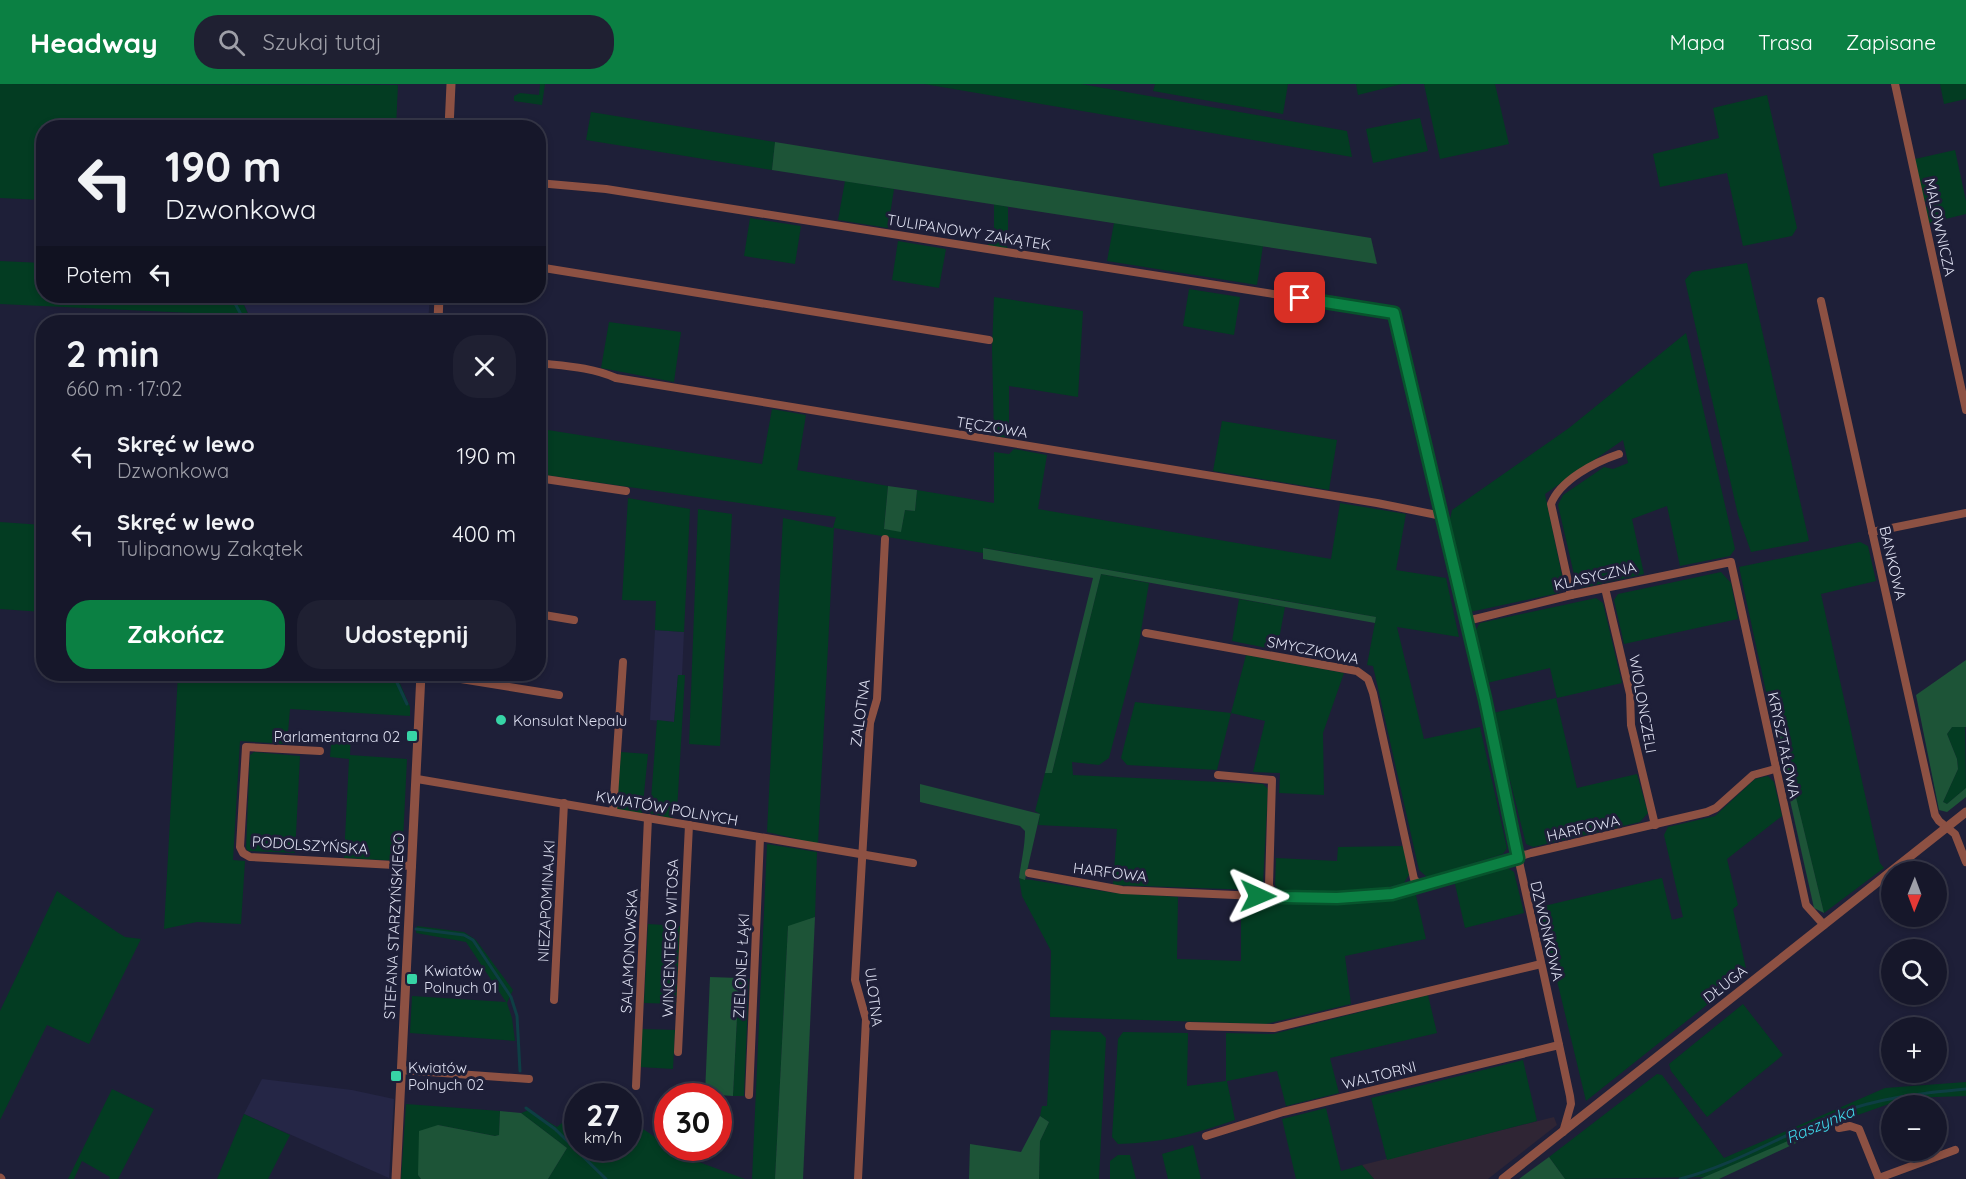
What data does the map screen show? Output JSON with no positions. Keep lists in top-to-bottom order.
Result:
{
  "streets": {
    "street": [
      "MALOWNICZA",
      "TULIPANOWY ZAKĄTEK",
      "TĘCZOWA",
      "BANKOWA",
      "KLASYCZNA",
      "SMYCZKOWA",
      "WIOLONCZELI",
      "ZALOTNA",
      "KRYSZTAŁOWA",
      "KWIATÓW POLNYCH",
      "HARFOWA",
      "PODOLSZYŃSKA",
      "NIEZAPOMINAJKI",
      "STEFANA STARZYŃSKIEGO",
      "DZWONKOWA",
      "WINCENTEGO WITOSA",
      "SALAMONOWSKA",
      "ZIELONEJ ŁĄKI",
      "DŁUGA",
      "ULOTNA",
      "WALTORNI"
    ]
  },
  "crossings": [
    ["TULIPANOWY ZAKĄTEK", "DZWONKOWA"],
    ["TĘCZOWA", "DZWONKOWA"],
    ["BANKOWA", "DŁUGA"],
    ["KLASYCZNA", "WIOLONCZELI"],
    ["KLASYCZNA", "KRYSZTAŁOWA"],
    ["KLASYCZNA", "DZWONKOWA"],
    ["SMYCZKOWA", "HARFOWA"],
    ["WIOLONCZELI", "HARFOWA"],
    ["ZALOTNA", "KWIATÓW POLNYCH"],
    ["ZALOTNA", "ULOTNA"],
    ["KRYSZTAŁOWA", "HARFOWA"],
    ["KRYSZTAŁOWA", "DŁUGA"],
    ["KWIATÓW POLNYCH", "NIEZAPOMINAJKI"],
    ["KWIATÓW POLNYCH", "STEFANA STARZYŃSKIEGO"],
    ["KWIATÓW POLNYCH", "WINCENTEGO WITOSA"],
    ["KWIATÓW POLNYCH", "SALAMONOWSKA"],
    ["KWIATÓW POLNYCH", "ZIELONEJ ŁĄKI"],
    ["KWIATÓW POLNYCH", "ULOTNA"],
    ["HARFOWA", "DZWONKOWA"],
    ["PODOLSZYŃSKA", "STEFANA STARZYŃSKIEGO"],
    ["DZWONKOWA", "DŁUGA"],
    ["DZWONKOWA", "WALTORNI"]
  ],
  "water": ["Raszynka"],
  "places": {
    "other": ["Konsulat Nepalu"],
    "transit": ["Parlamentarna 02", "Kwiatów Polnych 01", "Kwiatów Polnych 02"]
  },
  "north": "bottom",
  "page": {
    "header": "Headway",
    "search": "Szukaj tutaj",
    "nav": ["Mapa", "Trasa", "Zapisane"],
    "turn": ["190 m", "Dzwonkowa"],
    "then": "Potem",
    "heading": ["2 min", "660 m · 17:02"],
    "list": [
      {
        "name": "Skręć w lewo",
        "note": "Dzwonkowa",
        "value": "190 m"
      },
      {
        "name": "Skręć w lewo",
        "note": "Tulipanowy Zakątek",
        "value": "400 m"
      }
    ],
    "buttons": ["Zakończ", "Udostępnij"],
    "map_buttons": ["+", "−"],
    "speed": "27 km/h",
    "limit": "30"
  }
}
